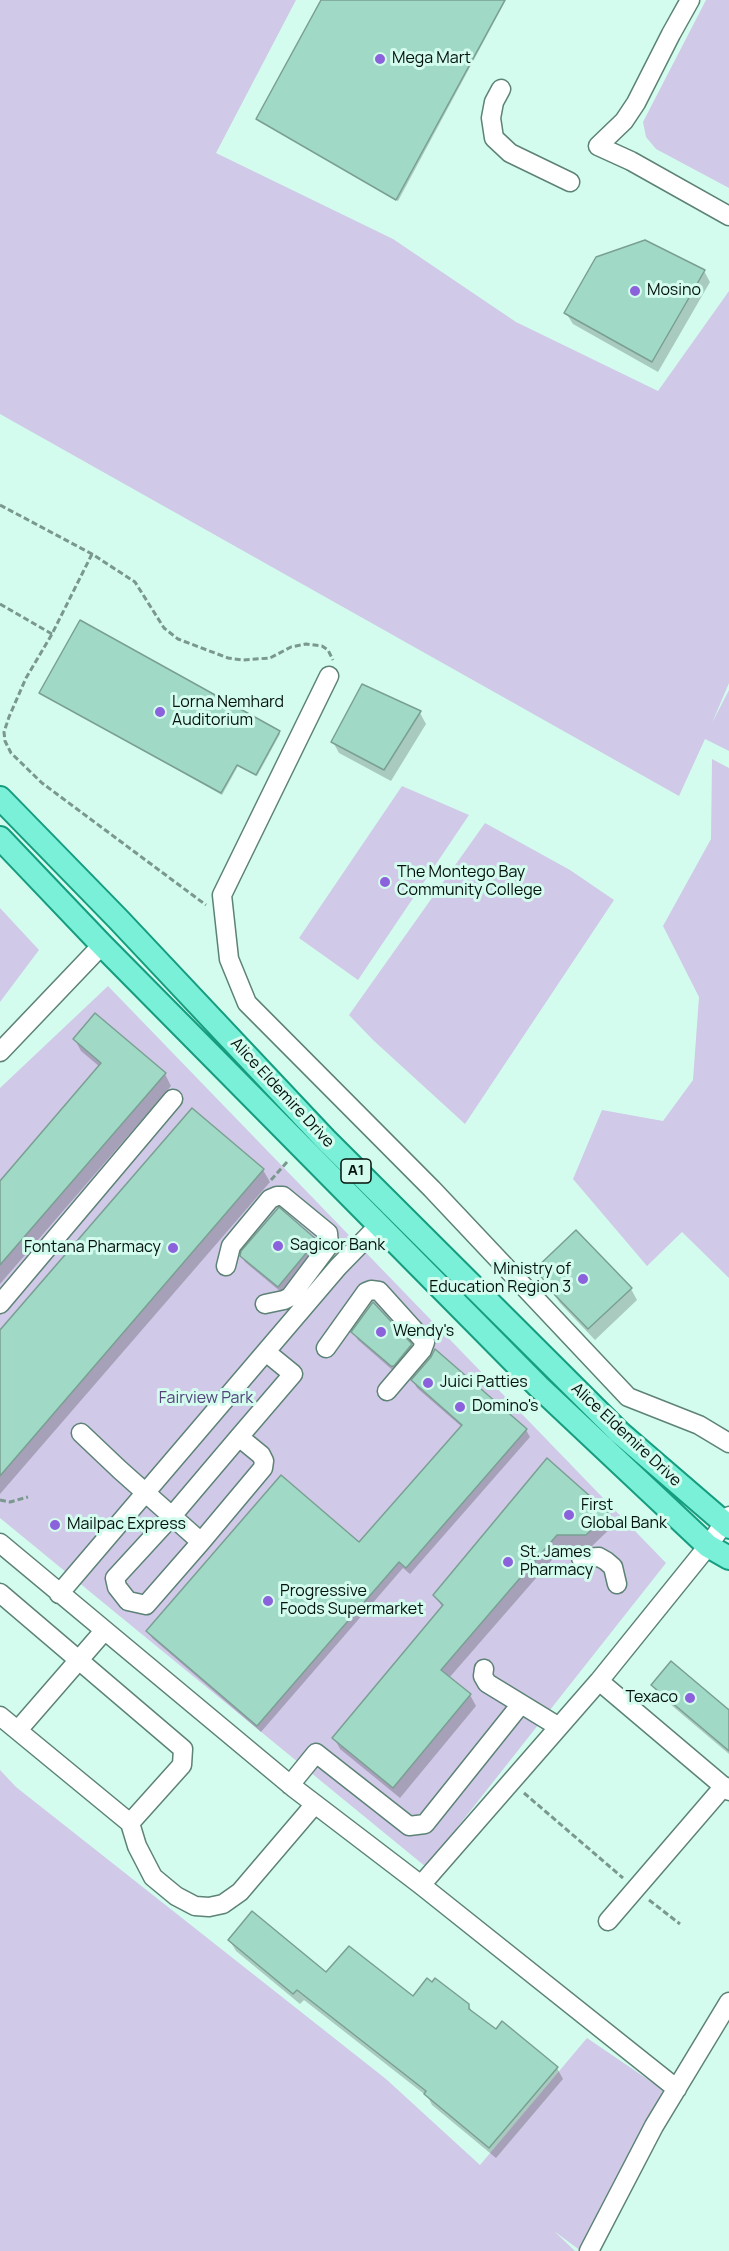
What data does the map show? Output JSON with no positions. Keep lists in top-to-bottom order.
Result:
{
  "streets": {
    "main road": ["Alice Eldemire Drive", "A1"]
  },
  "parks": ["Fairview Park"],
  "places": [
    "Mega Mart",
    "Mosino",
    "Lorna Nemhard Auditorium",
    "The Montego Bay Community College",
    "Sagicor Bank",
    "Fontana Pharmacy",
    "Ministry of Education Region 3",
    "Wendy's",
    "Juici Patties",
    "Domino's",
    "First Global Bank",
    "Mailpac Express",
    "St. James Pharmacy",
    "Progressive Foods Supermarket",
    "Texaco"
  ]
}
